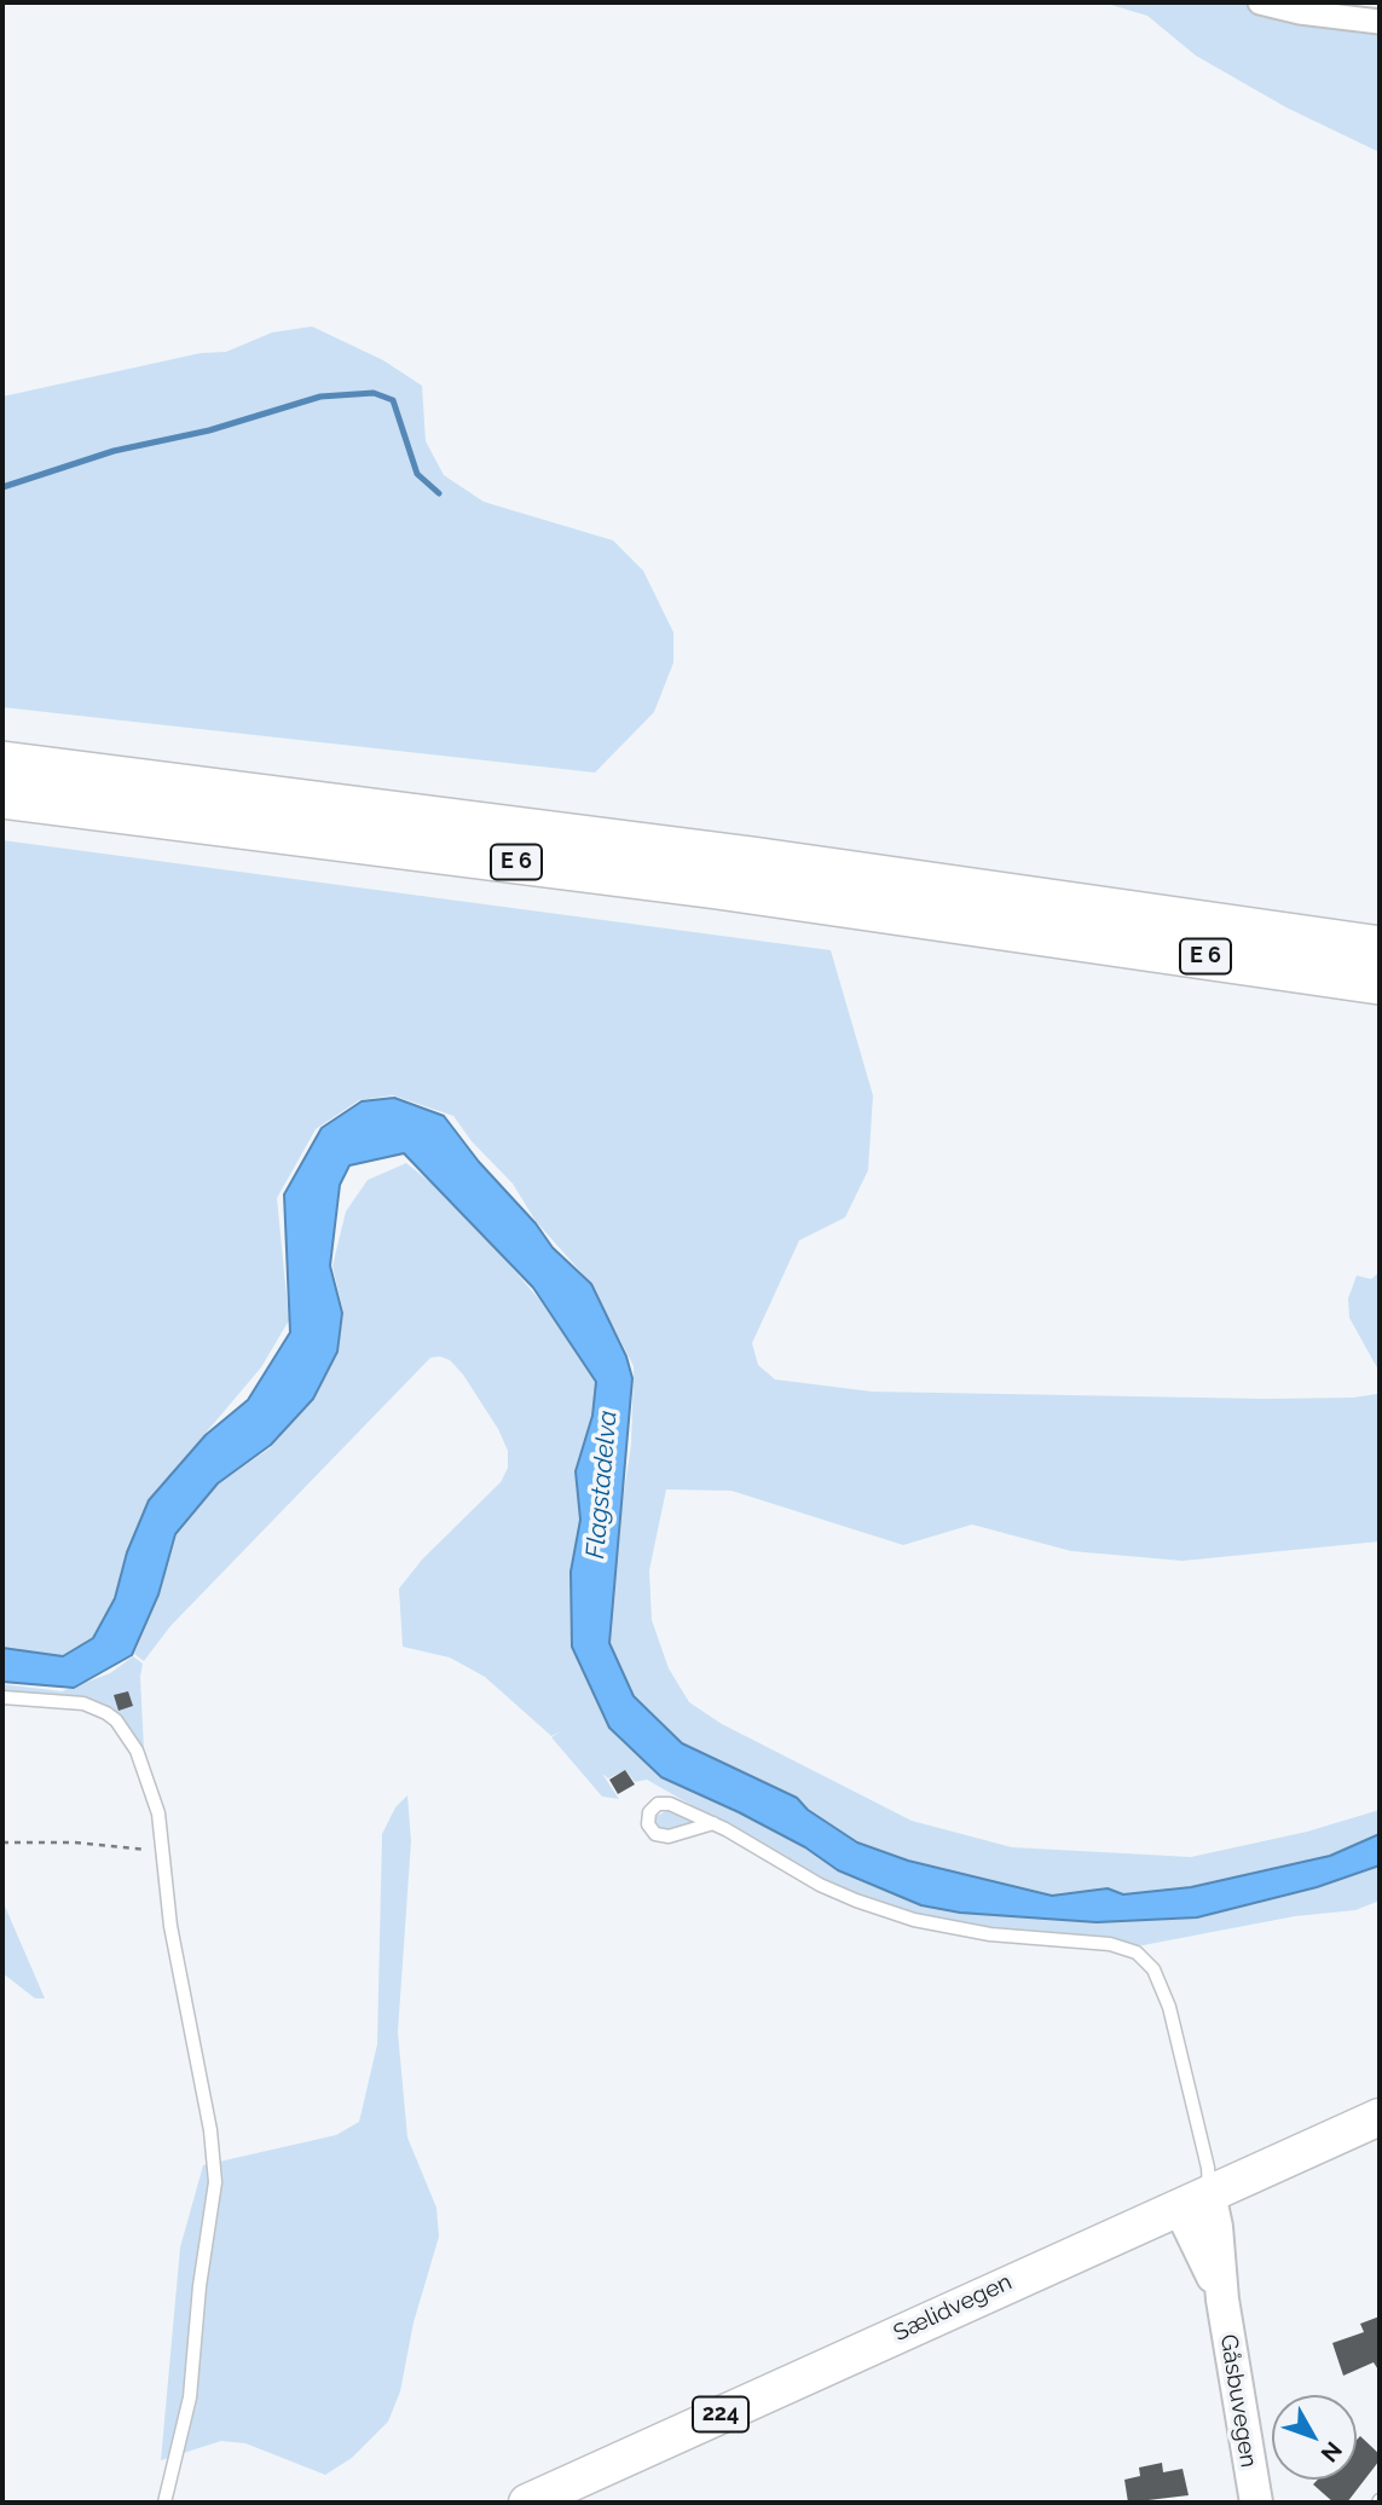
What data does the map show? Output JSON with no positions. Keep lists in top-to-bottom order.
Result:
{
  "streets": {
    "highway": ["E 6"],
    "main road": ["Sælidvegen", "Gåsbuvegen", "224"]
  },
  "crossings": [
    ["Sælidvegen", "Gåsbuvegen"]
  ],
  "water": ["Flagstadelva"],
  "north": "bottom right"
}
